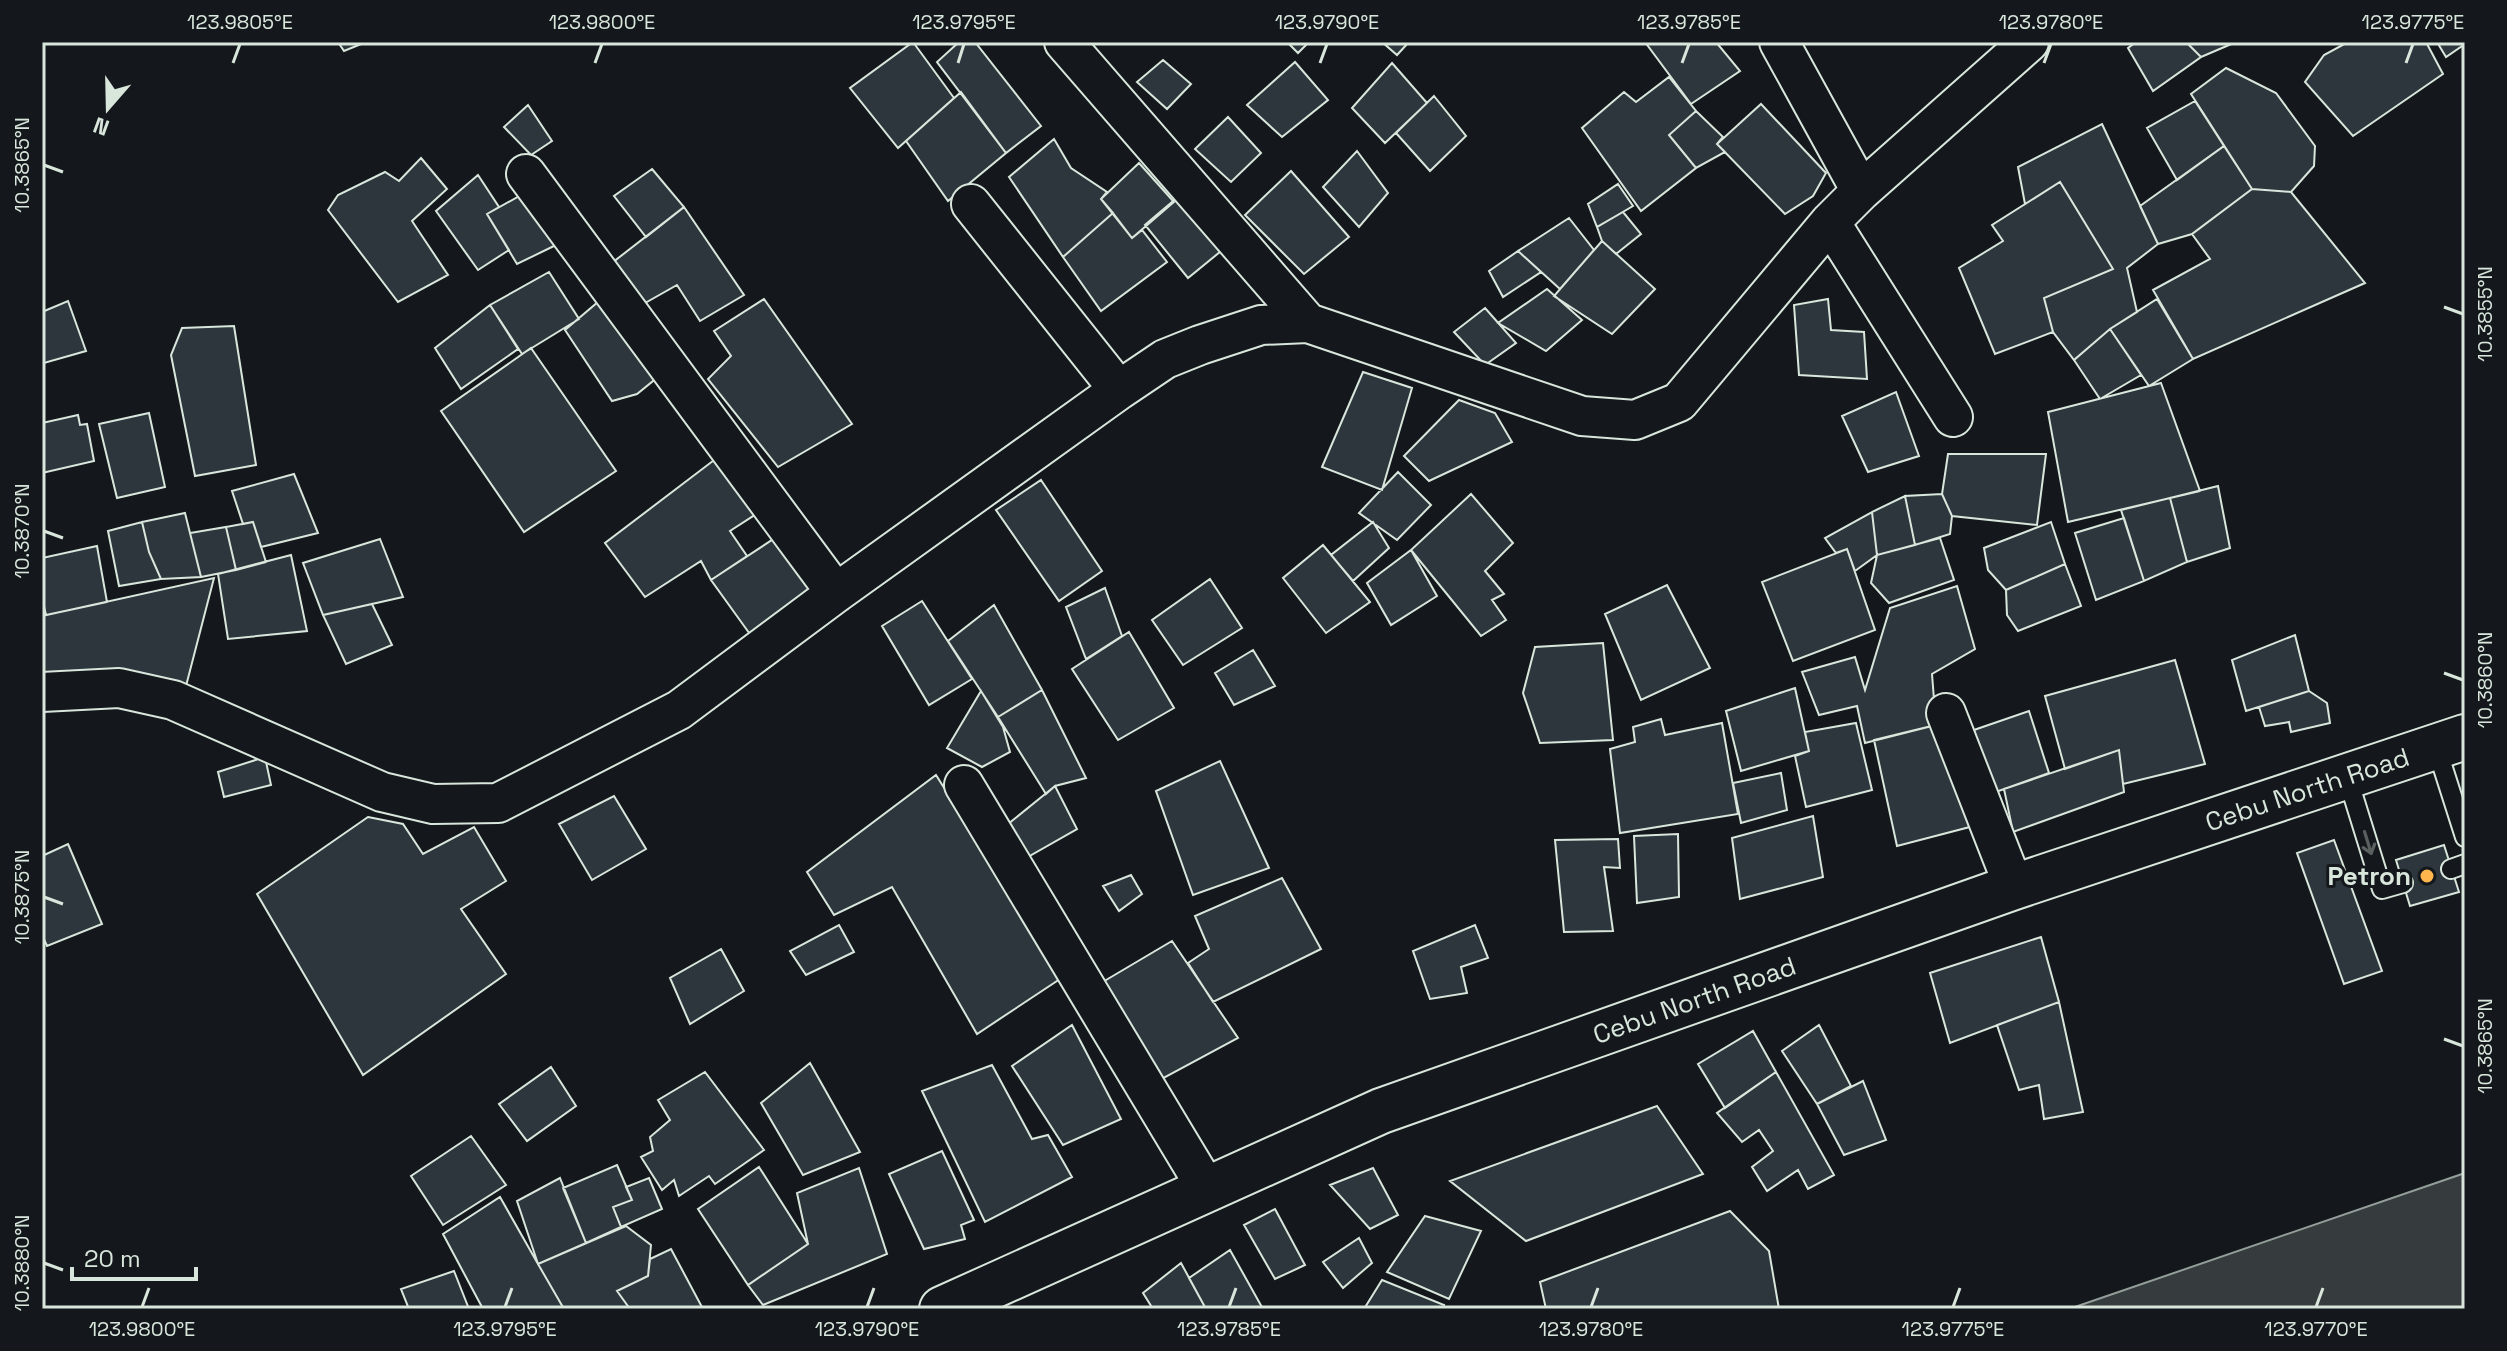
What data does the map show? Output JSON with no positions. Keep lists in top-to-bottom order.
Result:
{
  "streets": {
    "main road": ["Cebu North Road"]
  },
  "places": ["Petron"],
  "scale_bar": "20 m",
  "north": "bottom",
  "coordinates": [
    "123.9805°E",
    "123.9800°E",
    "123.9795°E",
    "123.9790°E",
    "123.9785°E",
    "123.9780°E",
    "123.9775°E",
    "10.3865°N",
    "10.3855°N",
    "10.3870°N",
    "10.3860°N",
    "10.3875°N",
    "10.3880°N",
    "123.9770°E"
  ]
}
